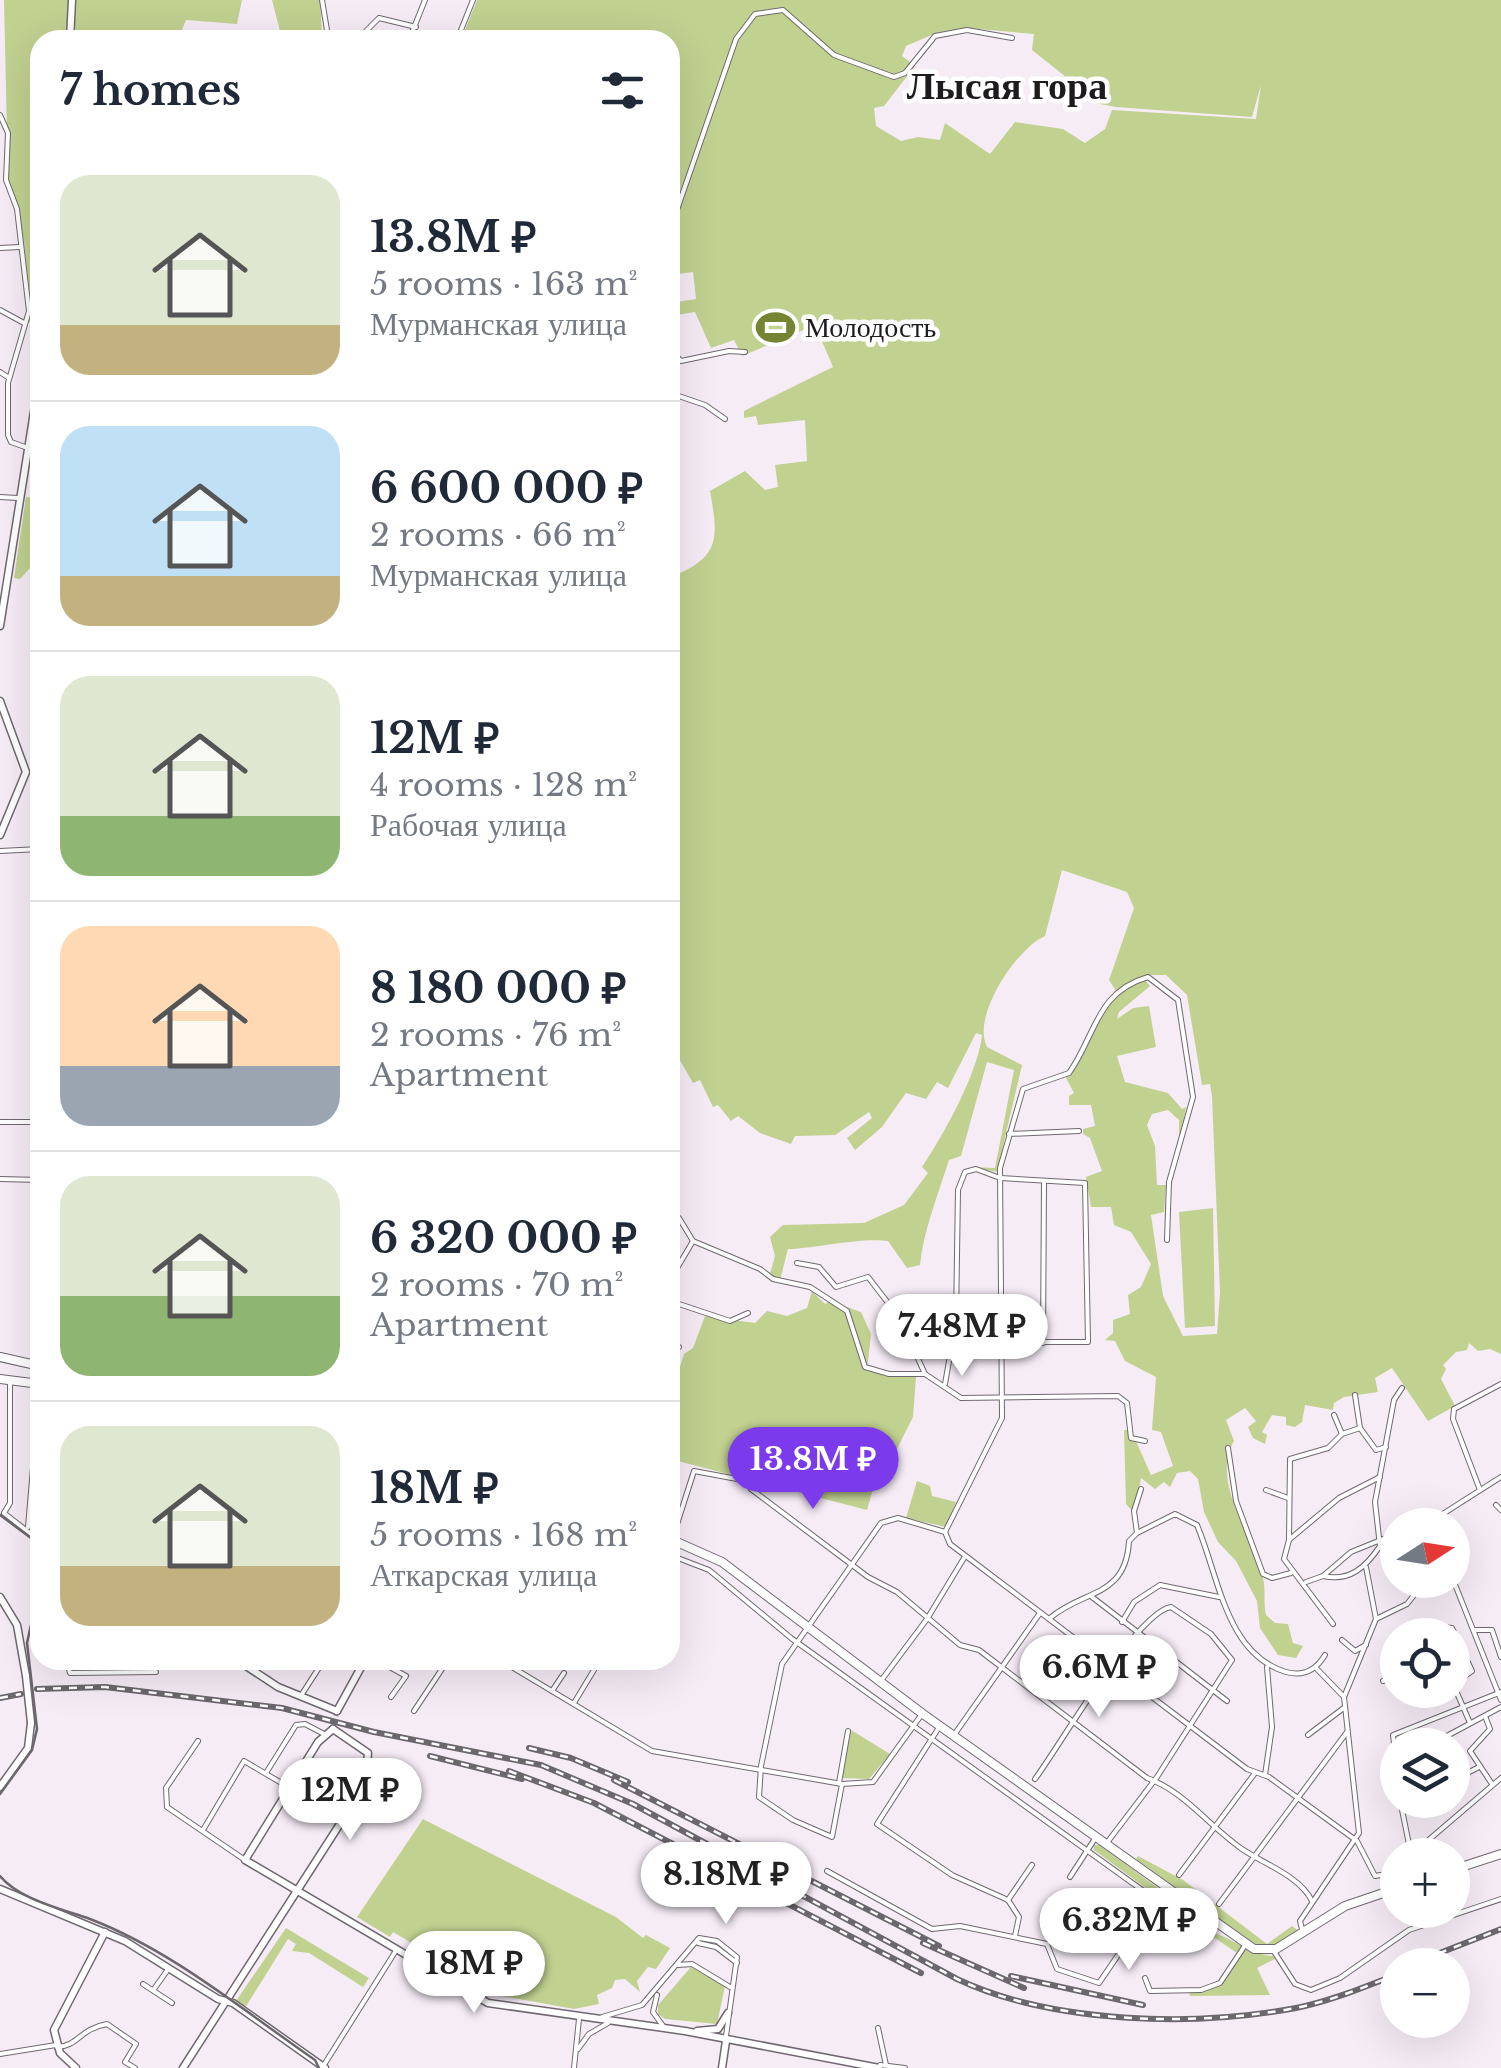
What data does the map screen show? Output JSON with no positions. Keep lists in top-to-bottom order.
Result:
{
  "districts": ["Лысая гора"],
  "places": {
    "sports": ["Молодость"]
  },
  "north": "right",
  "page": {
    "heading": "7 homes",
    "list": [
      {
        "name": "13.8M ₽",
        "note": "5 rooms · 163 m² · Мурманская улица"
      },
      {
        "name": "6 600 000 ₽",
        "note": "2 rooms · 66 m² · Мурманская улица"
      },
      {
        "name": "12M ₽",
        "note": "4 rooms · 128 m² · Рабочая улица"
      },
      {
        "name": "8 180 000 ₽",
        "note": "2 rooms · 76 m² · Apartment"
      },
      {
        "name": "6 320 000 ₽",
        "note": "2 rooms · 70 m² · Apartment"
      },
      {
        "name": "18M ₽",
        "note": "5 rooms · 168 m² · Аткарская улица"
      }
    ],
    "price": [
      "7.48M ₽",
      "13.8M ₽",
      "6.6M ₽",
      "12M ₽",
      "8.18M ₽",
      "6.32M ₽",
      "18M ₽"
    ],
    "map_buttons": ["+", "−"]
  }
}
